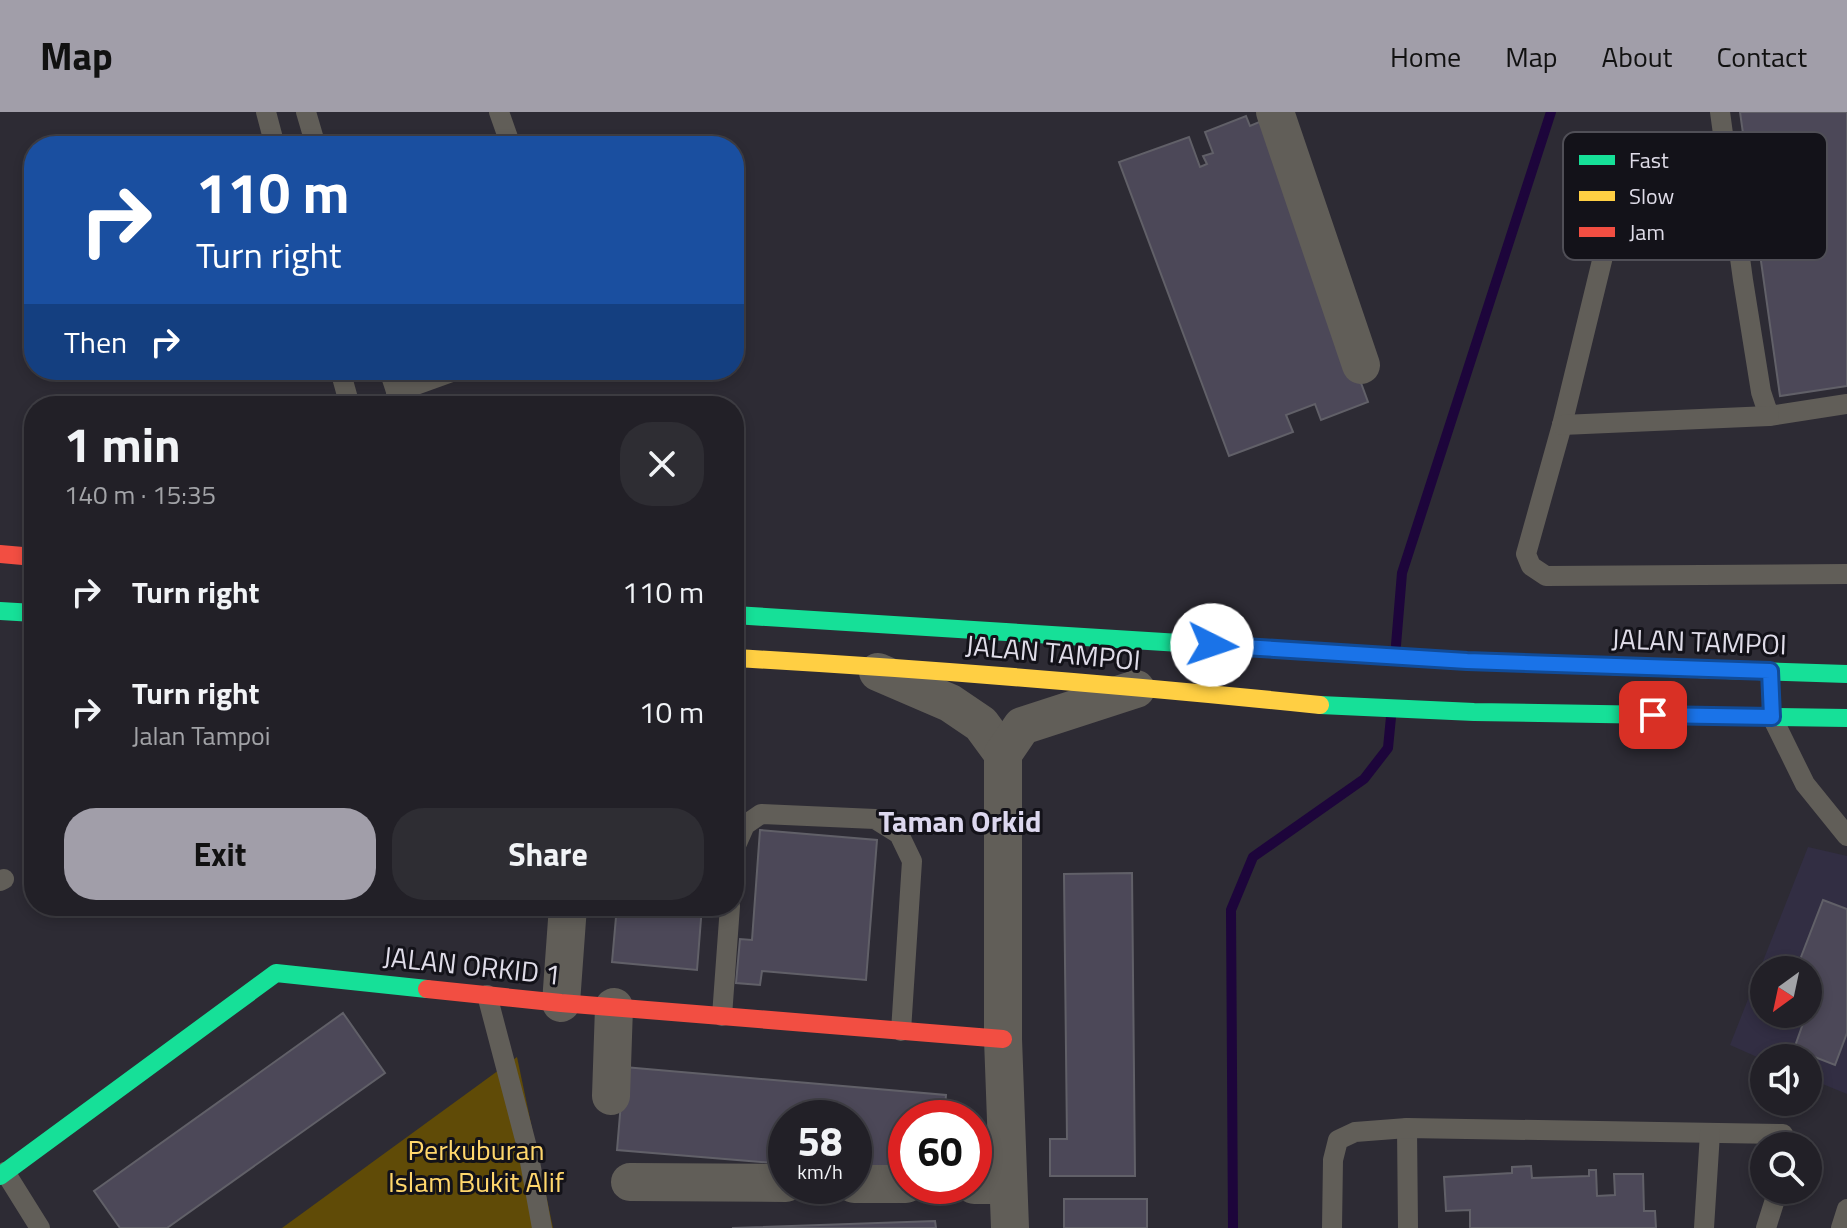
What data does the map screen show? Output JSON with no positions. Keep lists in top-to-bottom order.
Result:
{
  "streets": {
    "main road": ["JALAN TAMPOI", "JALAN ORKID 1"]
  },
  "districts": ["Taman Orkid"],
  "parks": ["Perkuburan Islam Bukit Alif"],
  "legend": ["Fast", "Slow", "Jam"],
  "north": "bottom left",
  "page": {
    "header": "Map",
    "nav": [
      "Home",
      "Map",
      "About",
      "Contact"
    ],
    "turn": ["110 m", "Turn right"],
    "then": "Then",
    "heading": ["1 min", "140 m · 15:35"],
    "list": [
      {
        "name": "Turn right",
        "value": "110 m"
      },
      {
        "name": "Turn right",
        "note": "Jalan Tampoi",
        "value": "10 m"
      }
    ],
    "buttons": ["Exit", "Share"],
    "speed": "58 km/h",
    "limit": "60"
  }
}
